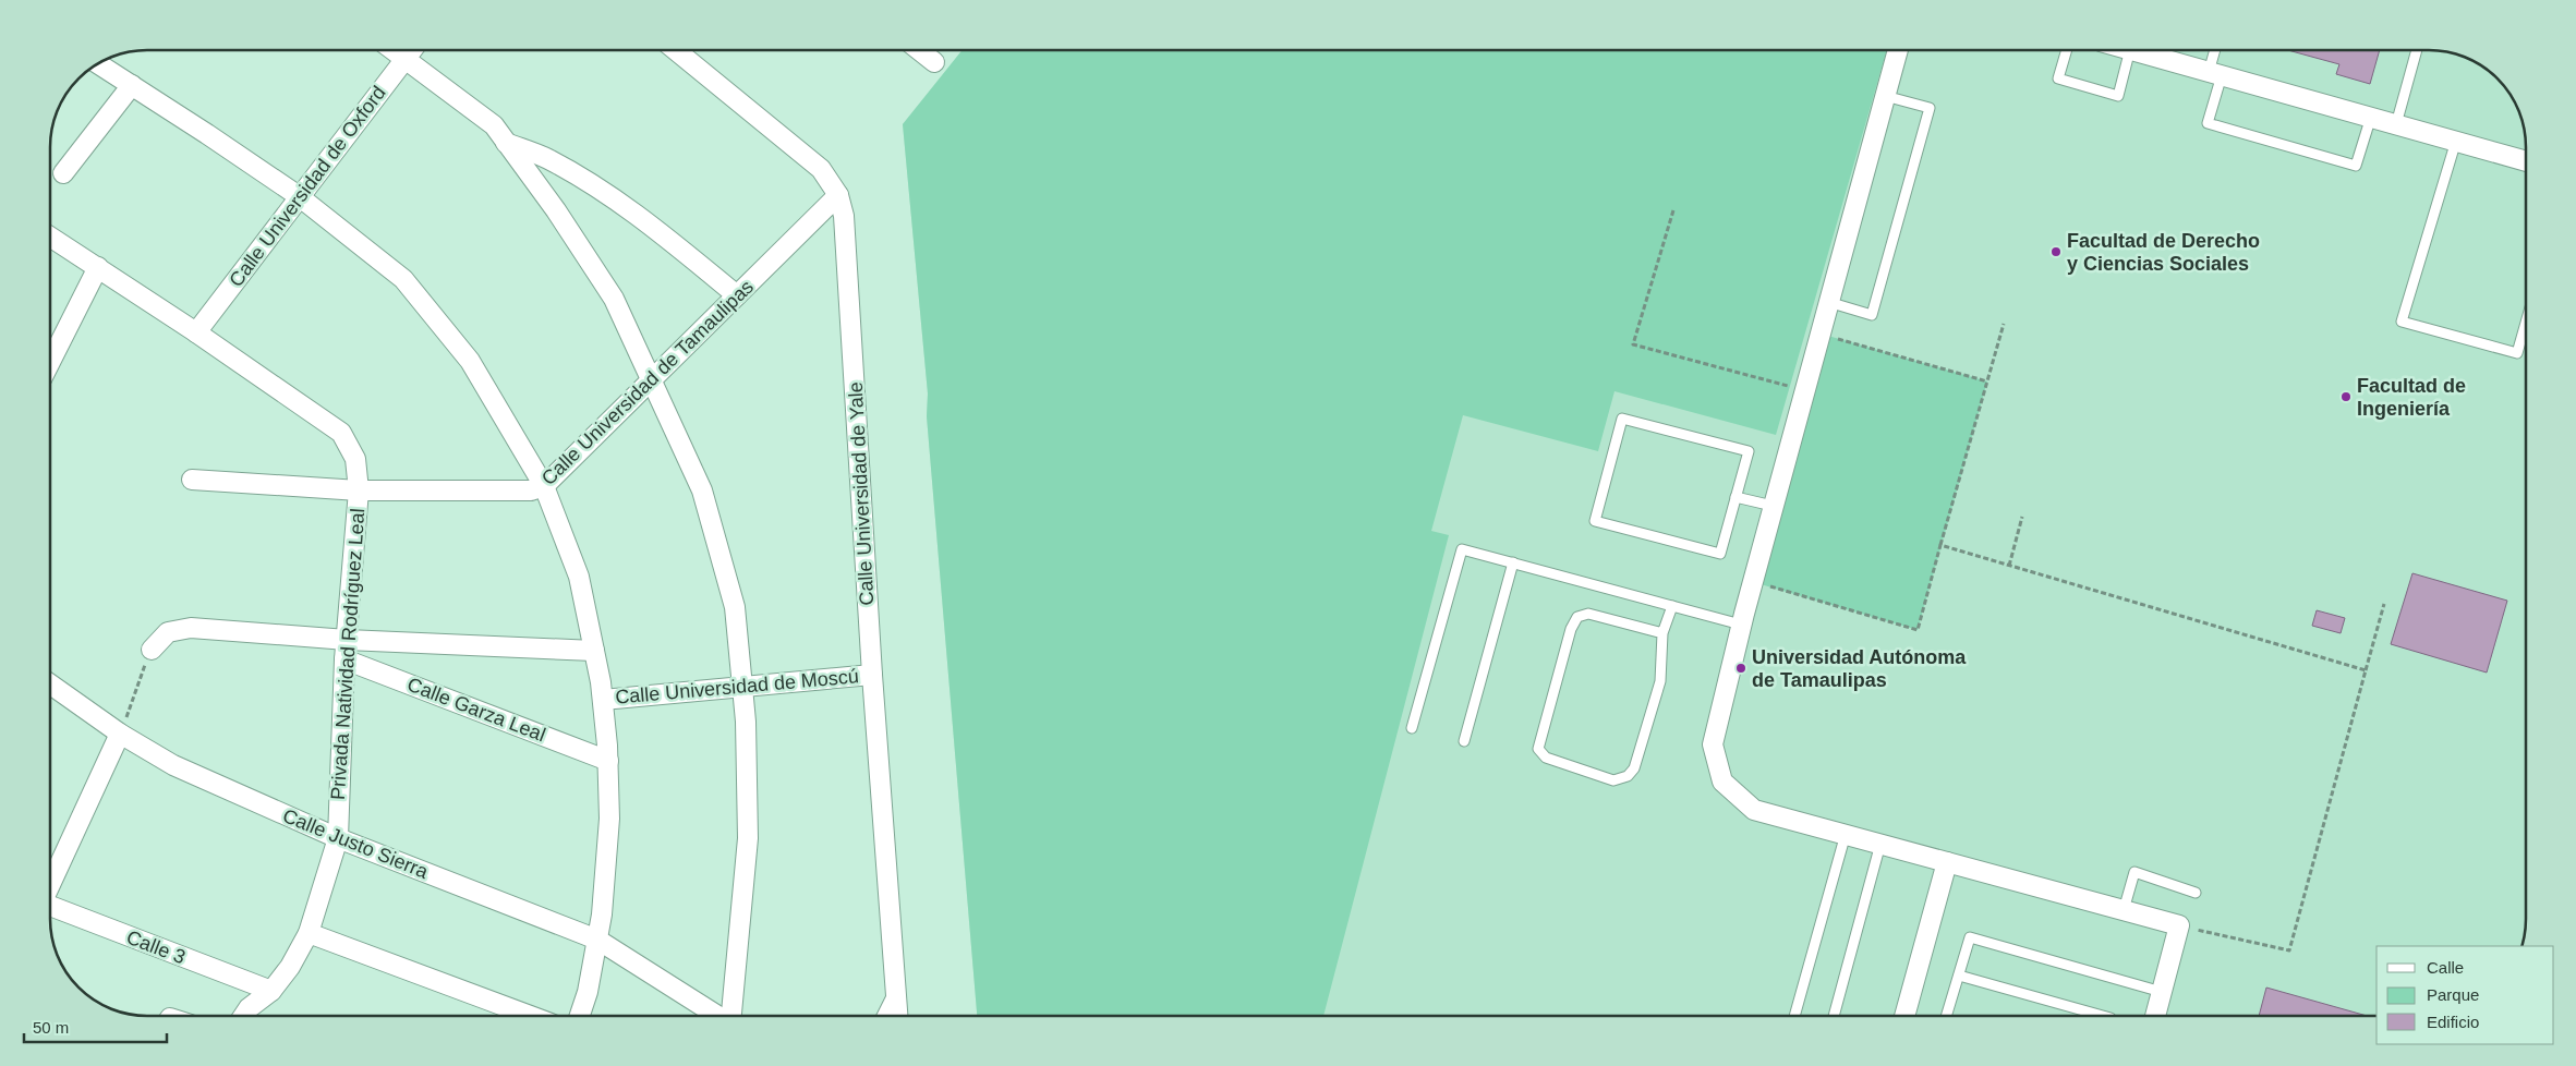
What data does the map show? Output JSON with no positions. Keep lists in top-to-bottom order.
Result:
{
  "streets": {
    "street": [
      "Calle Universidad de Oxford",
      "Calle Universidad de Tamaulipas",
      "Calle Universidad de Yale",
      "Privada Natividad Rodríguez Leal",
      "Calle Universidad de Moscú",
      "Calle Garza Leal",
      "Calle Justo Sierra",
      "Calle 3"
    ]
  },
  "crossings": [
    ["Calle Universidad de Oxford", "Privada Natividad Rodríguez Leal"],
    ["Calle Universidad de Tamaulipas", "Calle Universidad de Yale"],
    ["Calle Universidad de Tamaulipas", "Privada Natividad Rodríguez Leal"],
    ["Calle Universidad de Yale", "Calle Universidad de Moscú"],
    ["Privada Natividad Rodríguez Leal", "Calle Garza Leal"],
    ["Privada Natividad Rodríguez Leal", "Calle Justo Sierra"],
    ["Privada Natividad Rodríguez Leal", "Calle 3"]
  ],
  "places": ["Facultad de Derecho y Ciencias Sociales", "Facultad de Ingeniería", "Universidad Autónoma de Tamaulipas"],
  "legend": ["Calle", "Parque", "Edificio"],
  "scale_bar": "50 m"
}
